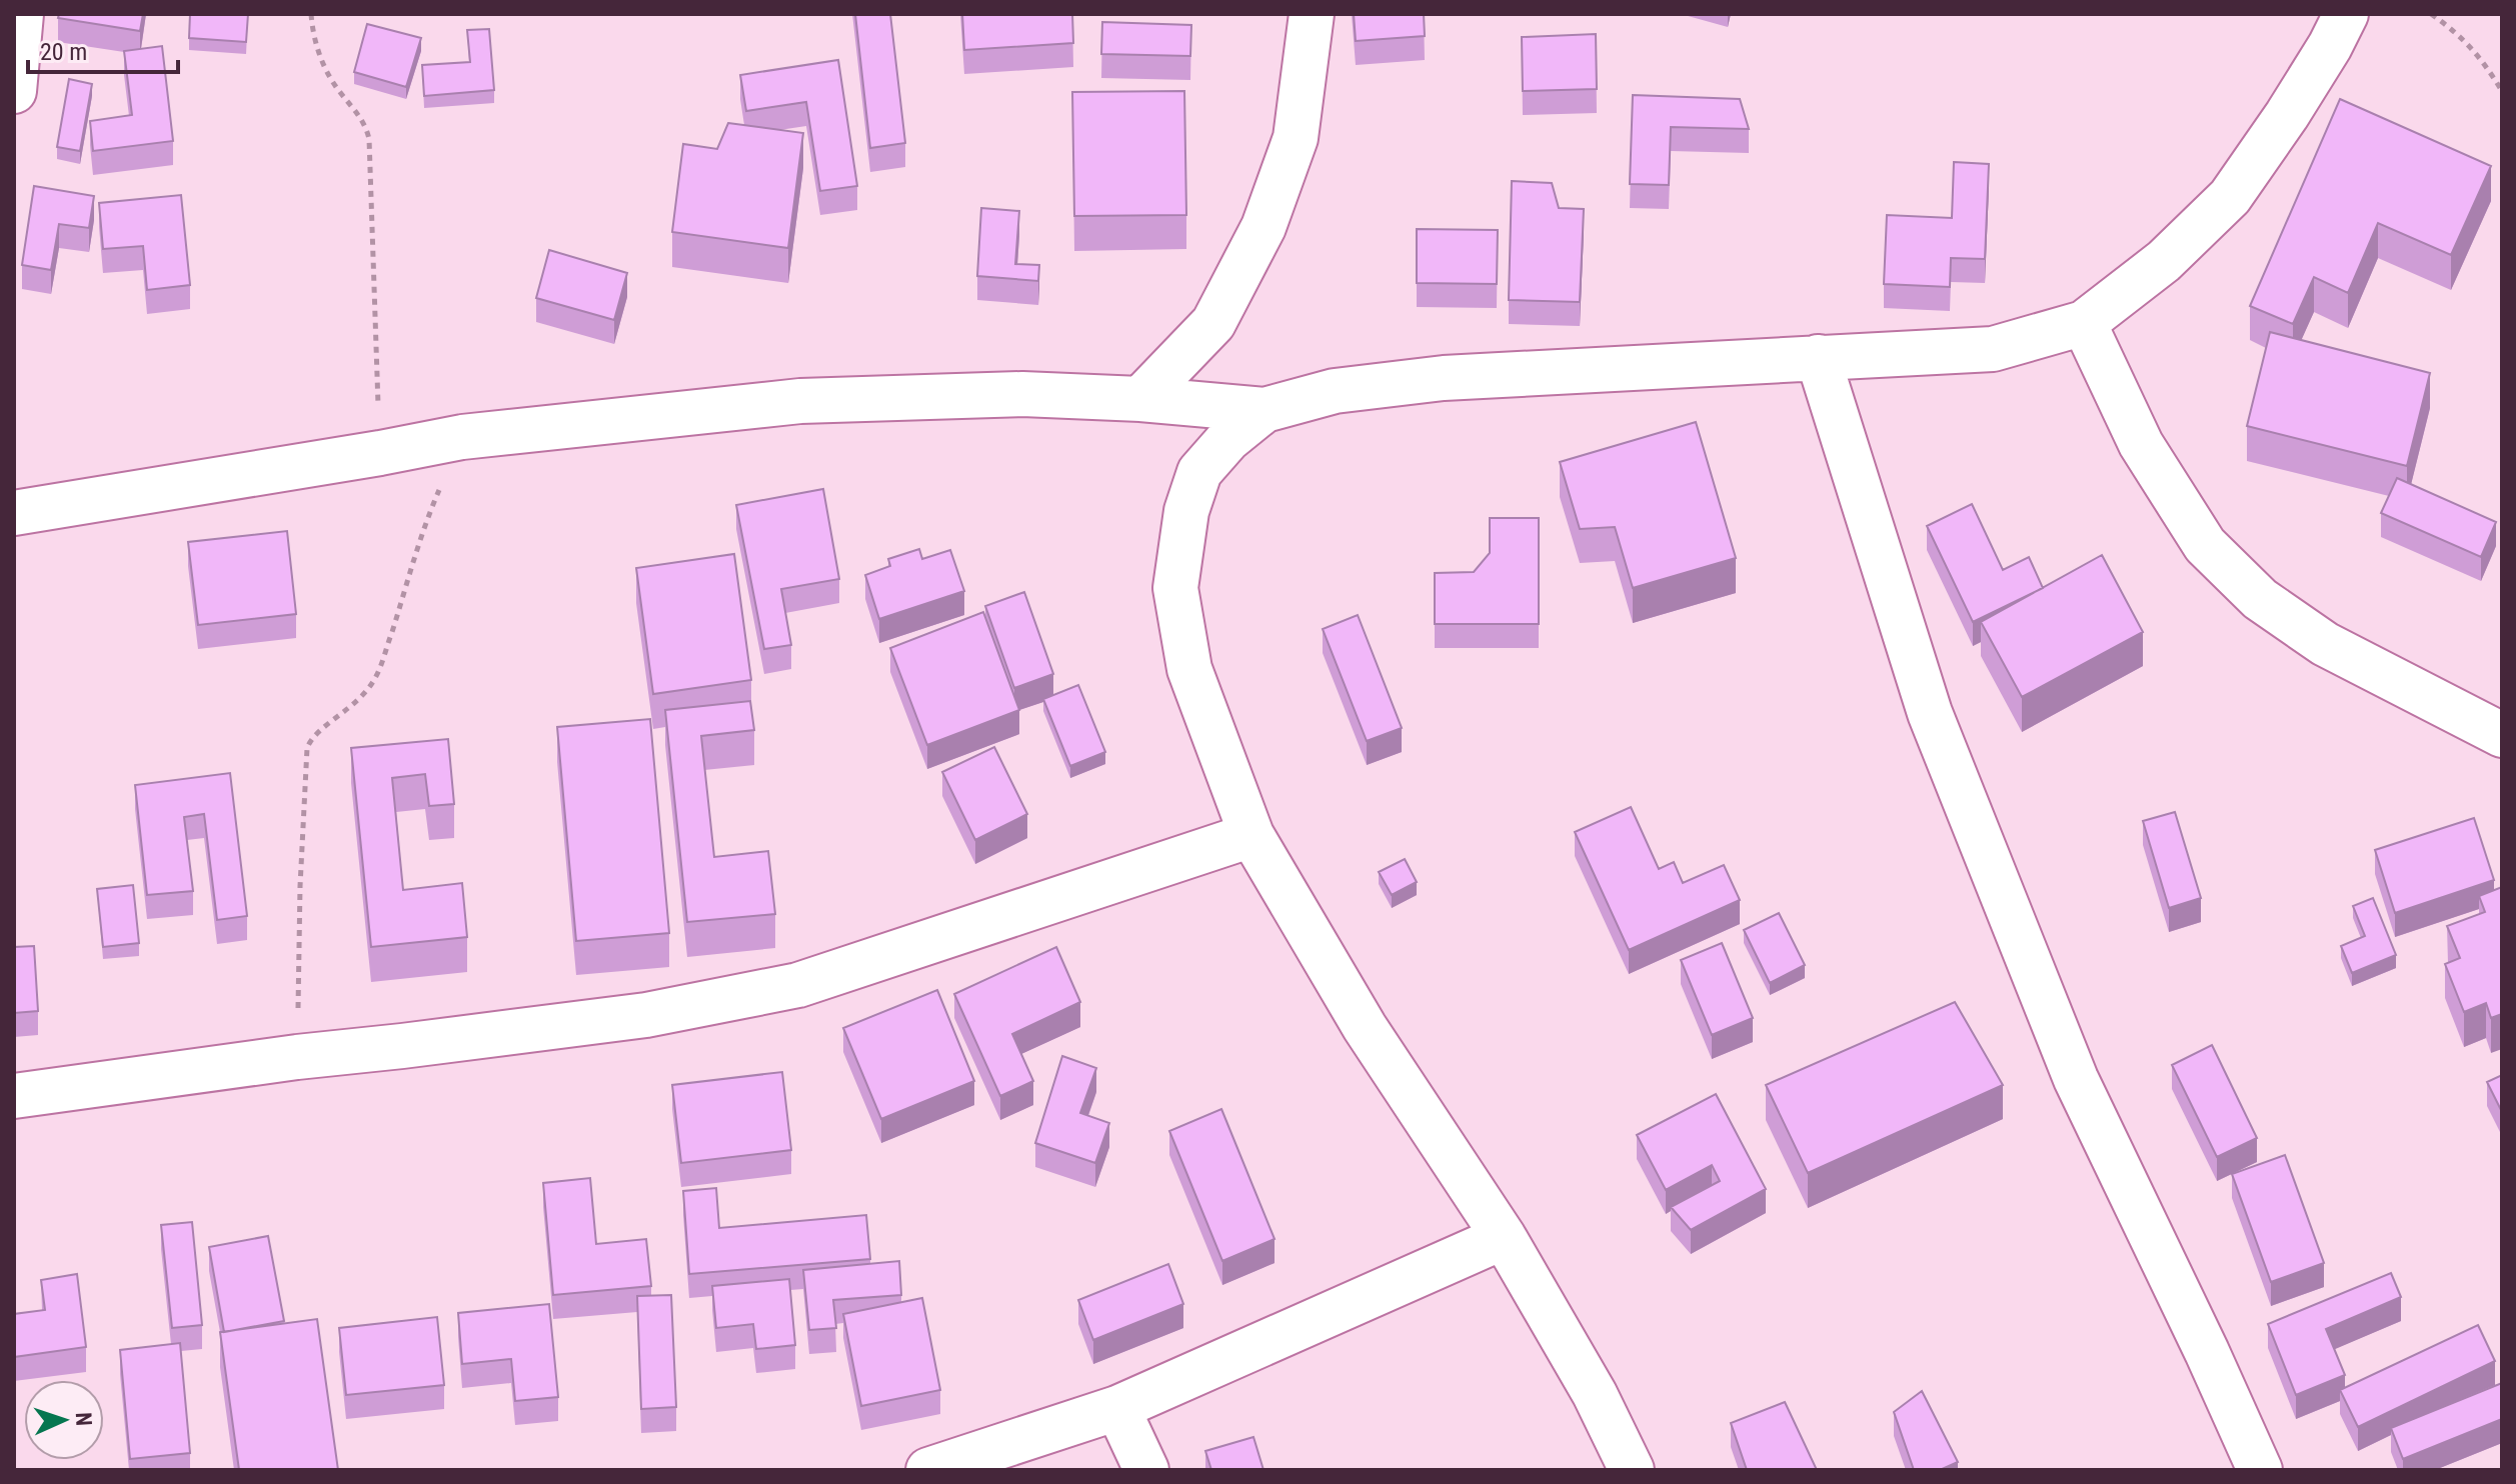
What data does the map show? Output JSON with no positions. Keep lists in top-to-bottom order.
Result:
{
  "scale_bar": "20 m",
  "north": "right"
}
